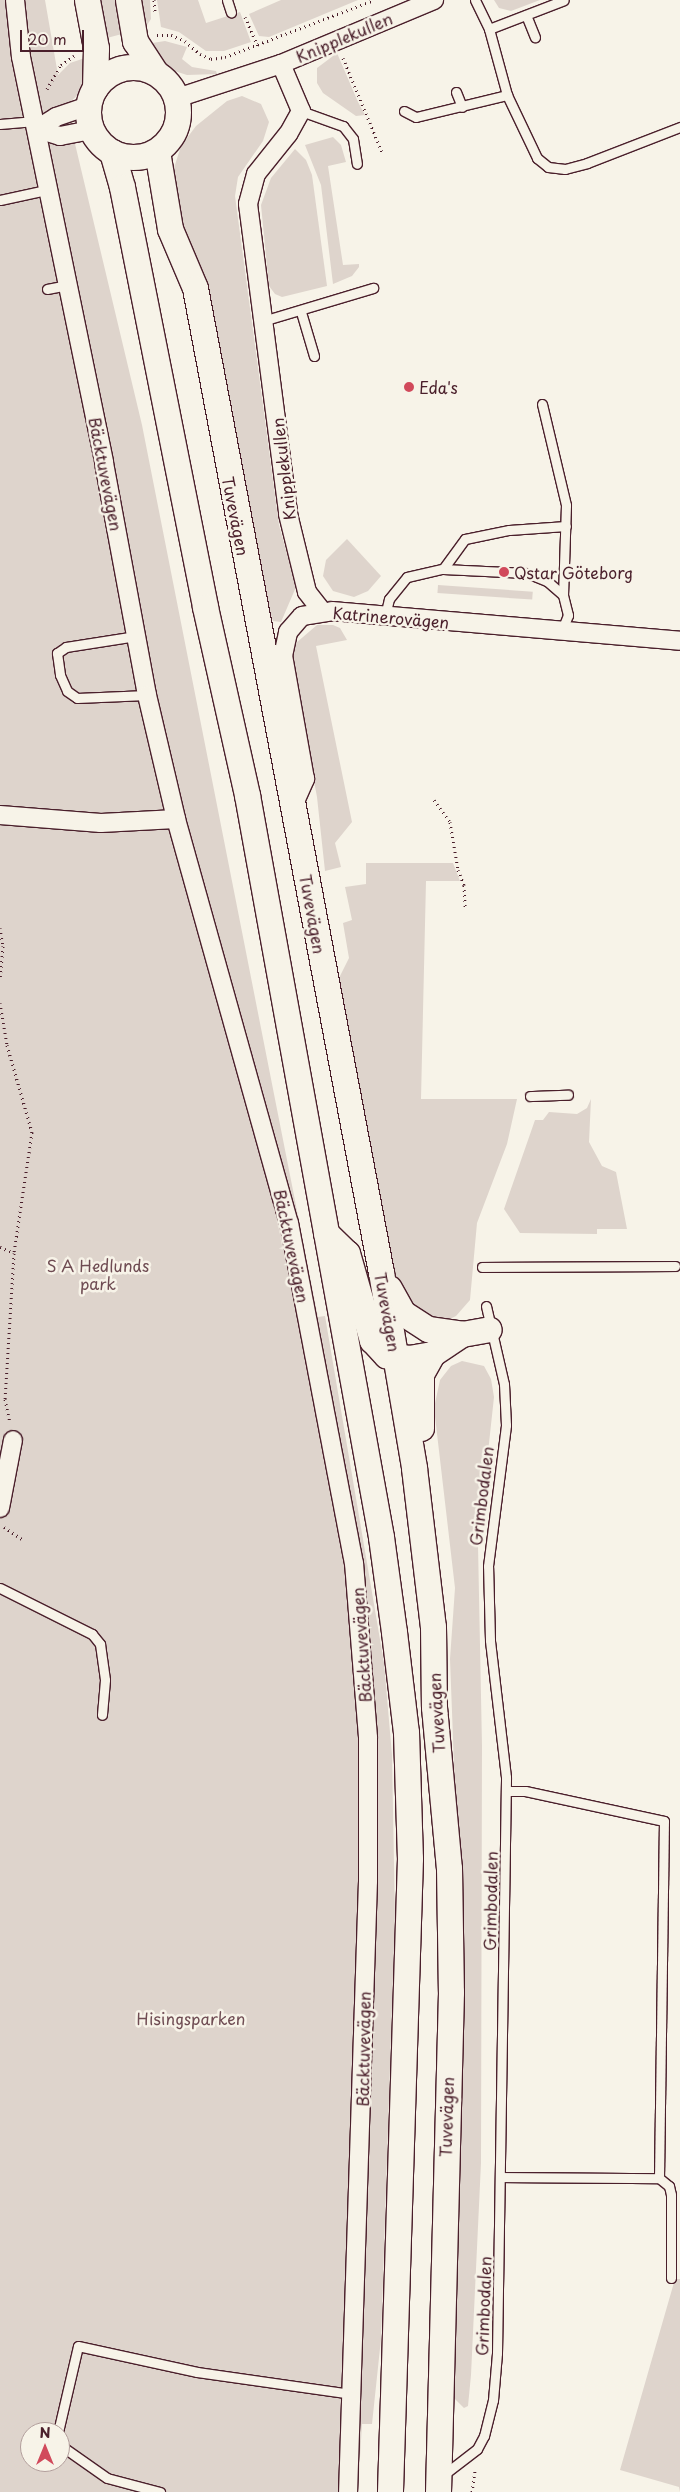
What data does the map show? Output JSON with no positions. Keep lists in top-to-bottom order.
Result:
{
  "streets": {
    "main road": ["Tuvevägen"],
    "street": ["Knipplekullen", "Bäcktuvevägen", "Katrinerovägen"],
    "lane": ["Grimbodalen"]
  },
  "crossings": [
    ["Knipplekullen", "Tuvevägen"],
    ["Knipplekullen", "Katrinerovägen"],
    ["Tuvevägen", "Katrinerovägen"],
    ["Tuvevägen", "Grimbodalen"]
  ],
  "parks": ["S A Hedlunds park", "Hisingsparken"],
  "places": ["Eda's", "Qstar Göteborg"],
  "scale_bar": "20 m",
  "north": "top"
}
